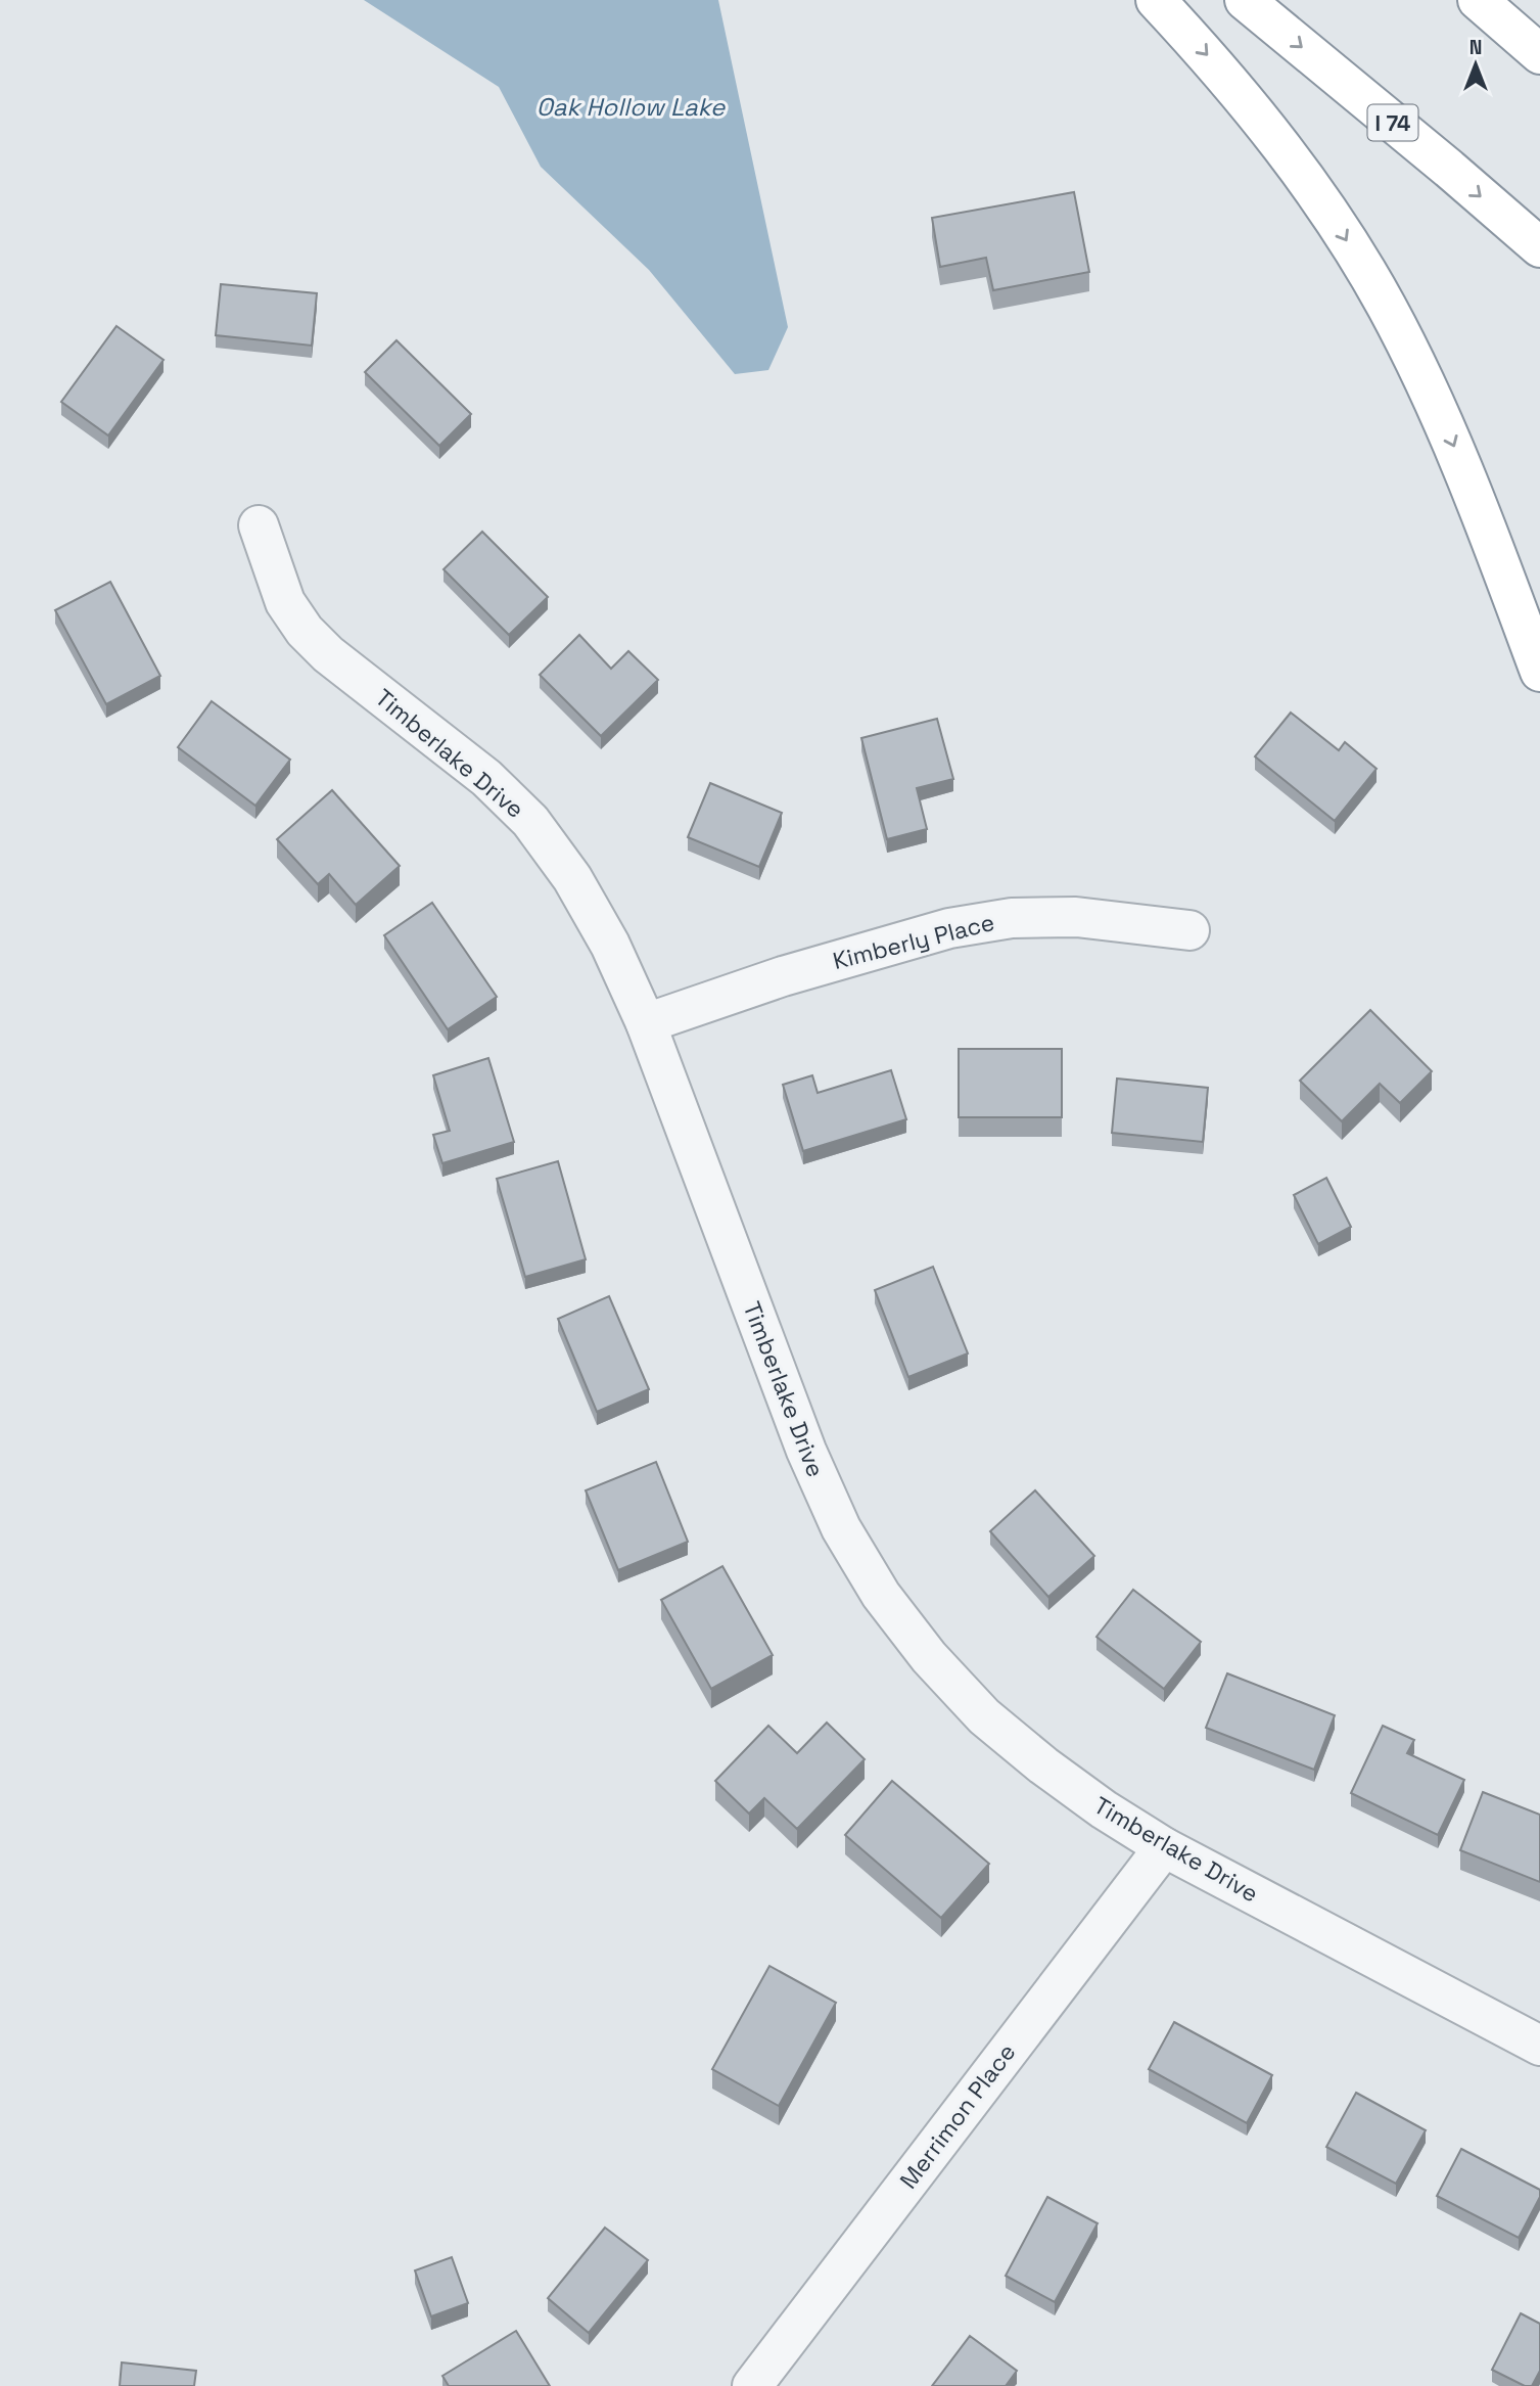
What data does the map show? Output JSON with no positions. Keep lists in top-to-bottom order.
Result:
{
  "streets": {
    "highway": ["I 74"],
    "street": ["Timberlake Drive", "Kimberly Place", "Merrimon Place"]
  },
  "crossings": [
    ["Timberlake Drive", "Kimberly Place"],
    ["Timberlake Drive", "Merrimon Place"]
  ],
  "water": ["Oak Hollow Lake"],
  "north": "top"
}
